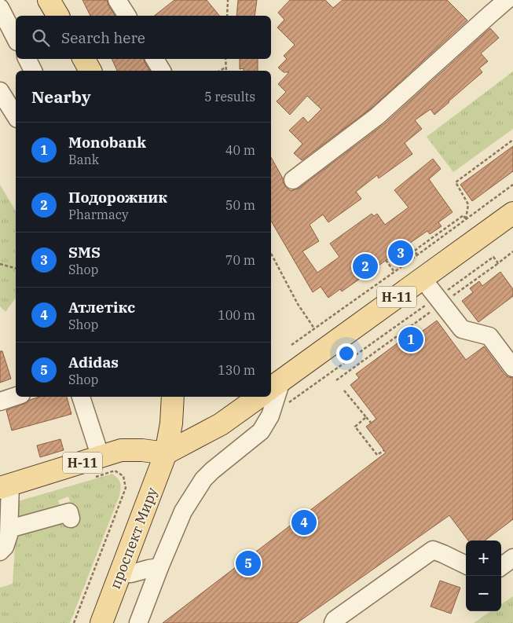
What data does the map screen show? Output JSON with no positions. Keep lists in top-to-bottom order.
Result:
{
  "streets": {
    "main road": ["Н-11", "проспект Миру"]
  },
  "crossings": [
    ["Н-11", "проспект Миру"]
  ],
  "page": {
    "search": "Search here",
    "heading": ["Nearby", "5 results"],
    "list": [
      {
        "mark": "1",
        "name": "Monobank",
        "note": "Bank",
        "value": "40 m"
      },
      {
        "mark": "2",
        "name": "Подорожник",
        "note": "Pharmacy",
        "value": "50 m"
      },
      {
        "mark": "3",
        "name": "SMS",
        "note": "Shop",
        "value": "70 m"
      },
      {
        "mark": "4",
        "name": "Атлетікс",
        "note": "Shop",
        "value": "100 m"
      },
      {
        "mark": "5",
        "name": "Adidas",
        "note": "Shop",
        "value": "130 m"
      }
    ],
    "pins": [
      "3",
      "2",
      "1",
      "4",
      "5"
    ],
    "map_buttons": ["+", "−"]
  }
}
